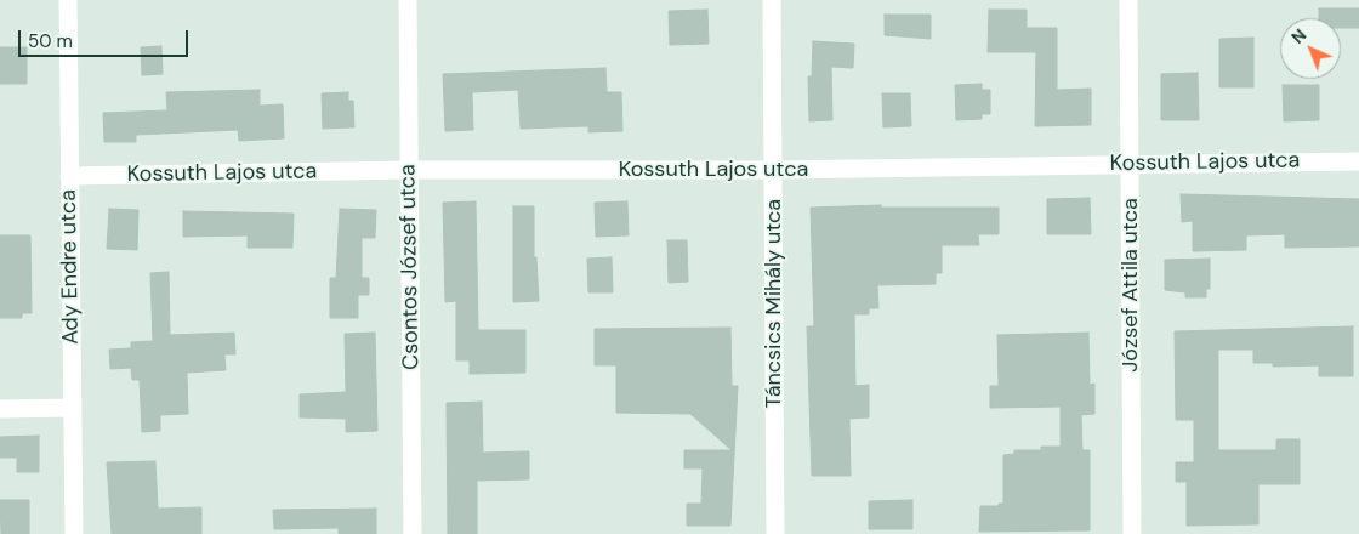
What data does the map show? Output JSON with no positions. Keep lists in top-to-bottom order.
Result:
{
  "streets": {
    "street": [
      "Kossuth Lajos utca",
      "Ady Endre utca",
      "Csontos József utca",
      "József Attila utca",
      "Táncsics Mihály utca"
    ]
  },
  "crossings": [
    ["Kossuth Lajos utca", "Ady Endre utca"],
    ["Kossuth Lajos utca", "Csontos József utca"],
    ["Kossuth Lajos utca", "József Attila utca"],
    ["Kossuth Lajos utca", "Táncsics Mihály utca"]
  ],
  "scale_bar": "50 m",
  "north": "top left"
}
